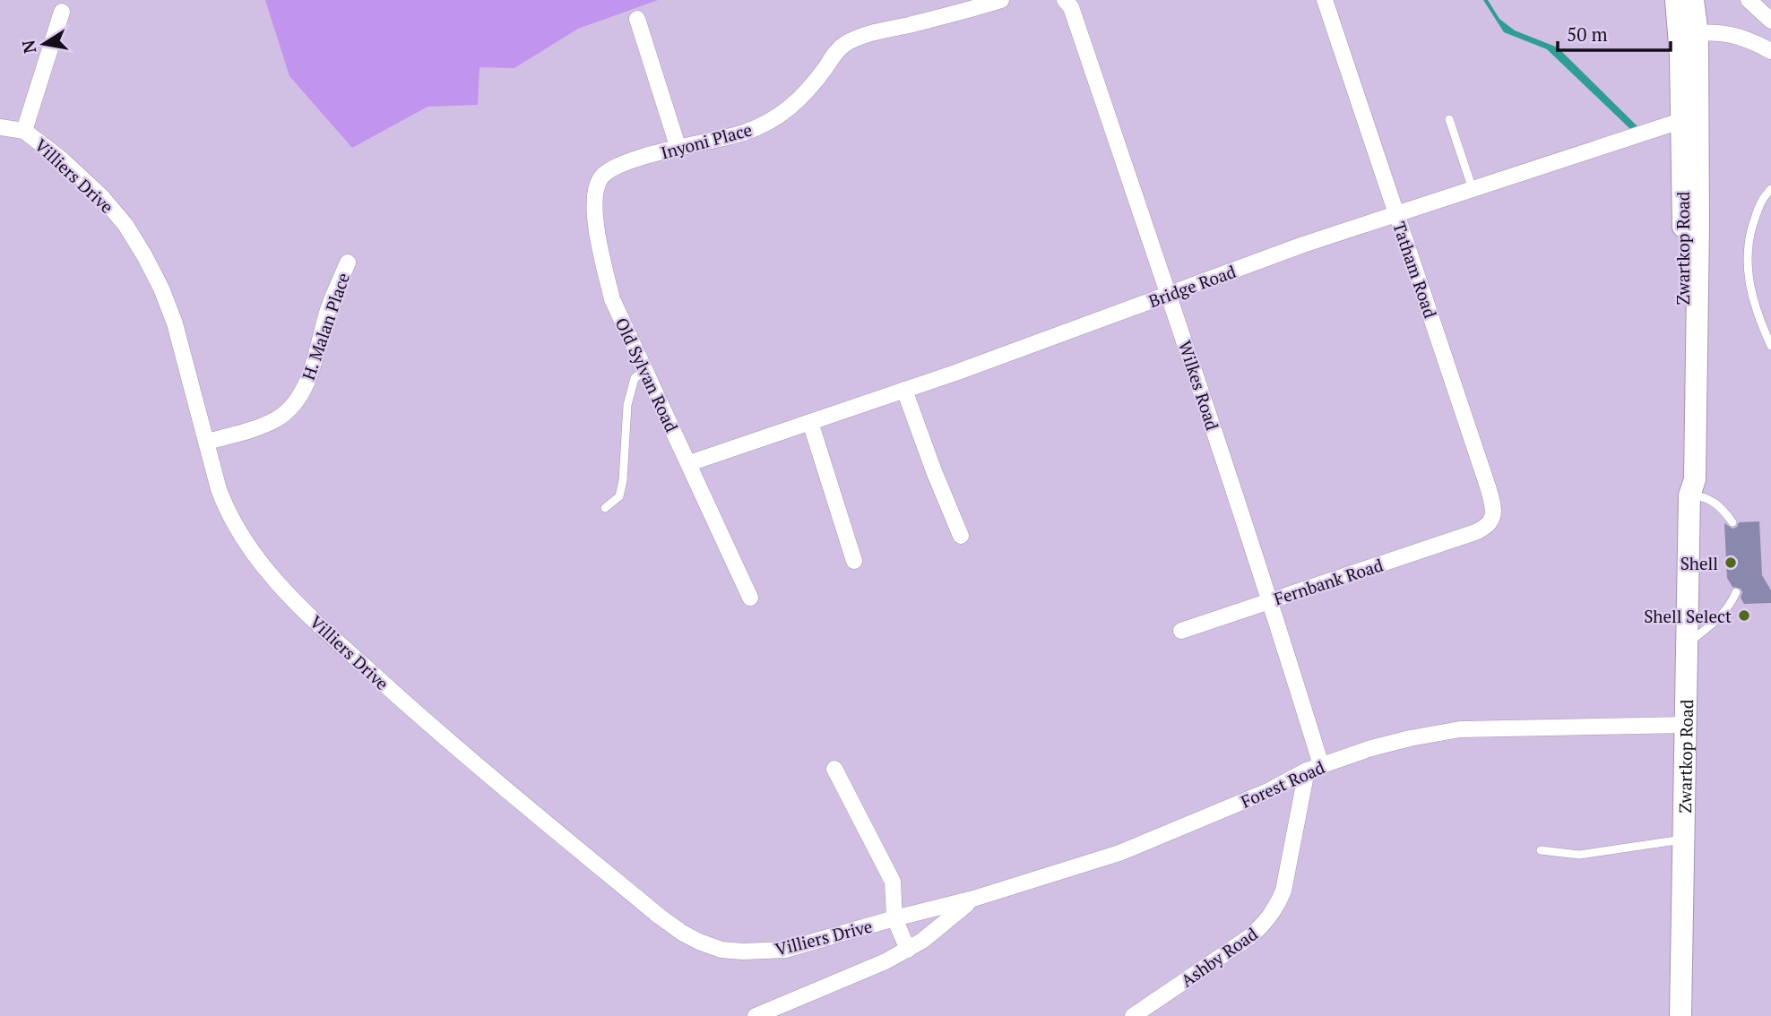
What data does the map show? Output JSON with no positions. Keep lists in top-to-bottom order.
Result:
{
  "streets": {
    "street": [
      "Inyoni Place",
      "Villiers Drive",
      "Zwartkop Road",
      "Tatham Road",
      "Bridge Road",
      "H. Malan Place",
      "Old Sylvan Road",
      "Wilkes Road",
      "Fernbank Road",
      "Forest Road",
      "Ashby Road"
    ]
  },
  "crossings": [
    ["Inyoni Place", "Old Sylvan Road"],
    ["Villiers Drive", "H. Malan Place"],
    ["Villiers Drive", "Forest Road"],
    ["Zwartkop Road", "Bridge Road"],
    ["Zwartkop Road", "Forest Road"],
    ["Tatham Road", "Bridge Road"],
    ["Tatham Road", "Fernbank Road"],
    ["Bridge Road", "Old Sylvan Road"],
    ["Bridge Road", "Wilkes Road"],
    ["Wilkes Road", "Fernbank Road"],
    ["Wilkes Road", "Forest Road"],
    ["Wilkes Road", "Ashby Road"],
    ["Forest Road", "Ashby Road"]
  ],
  "places": ["Shell", "Shell Select"],
  "scale_bar": "50 m",
  "north": "left"
}
